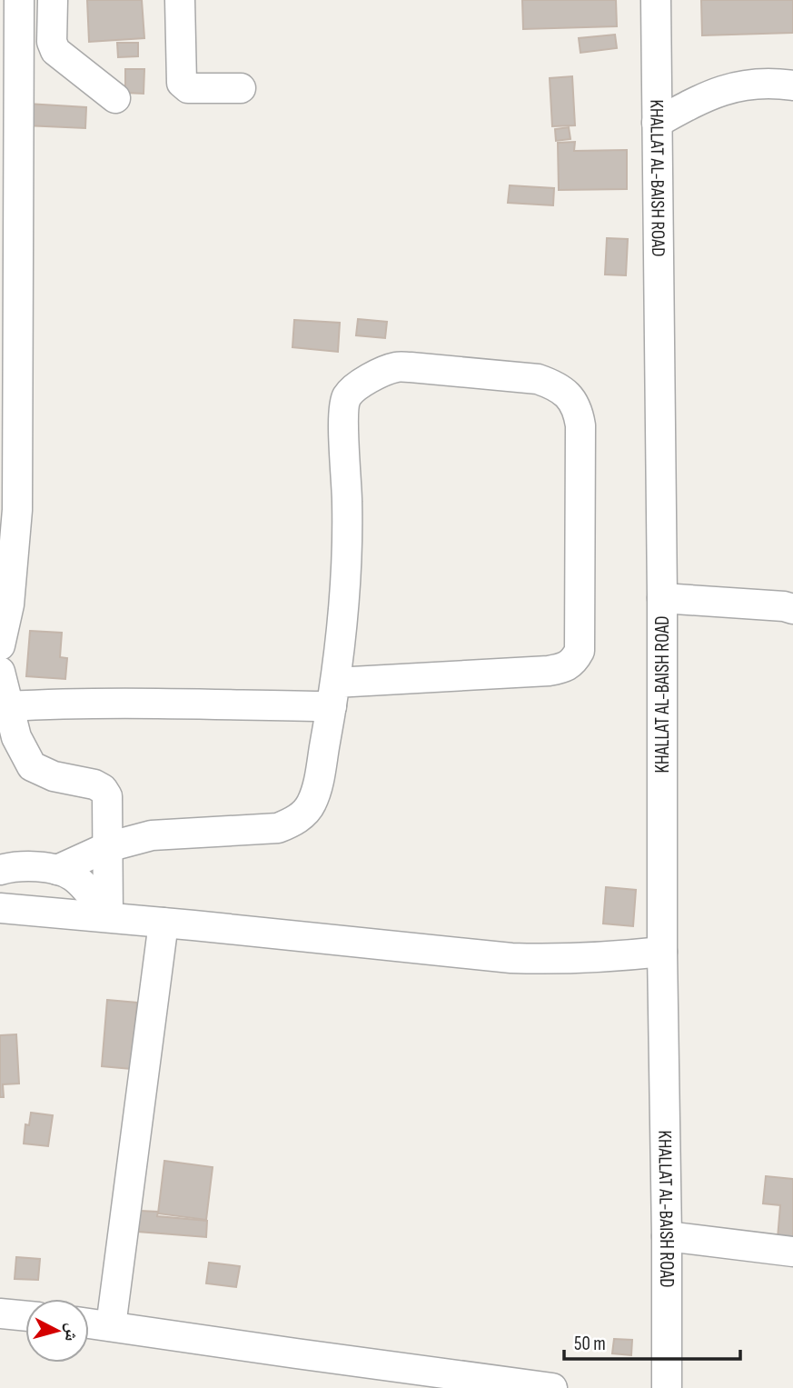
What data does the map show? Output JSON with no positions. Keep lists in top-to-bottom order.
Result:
{
  "streets": {
    "street": ["KHALLAT AL-BAISH ROAD"]
  },
  "scale_bar": "50 m",
  "north": "right"
}
